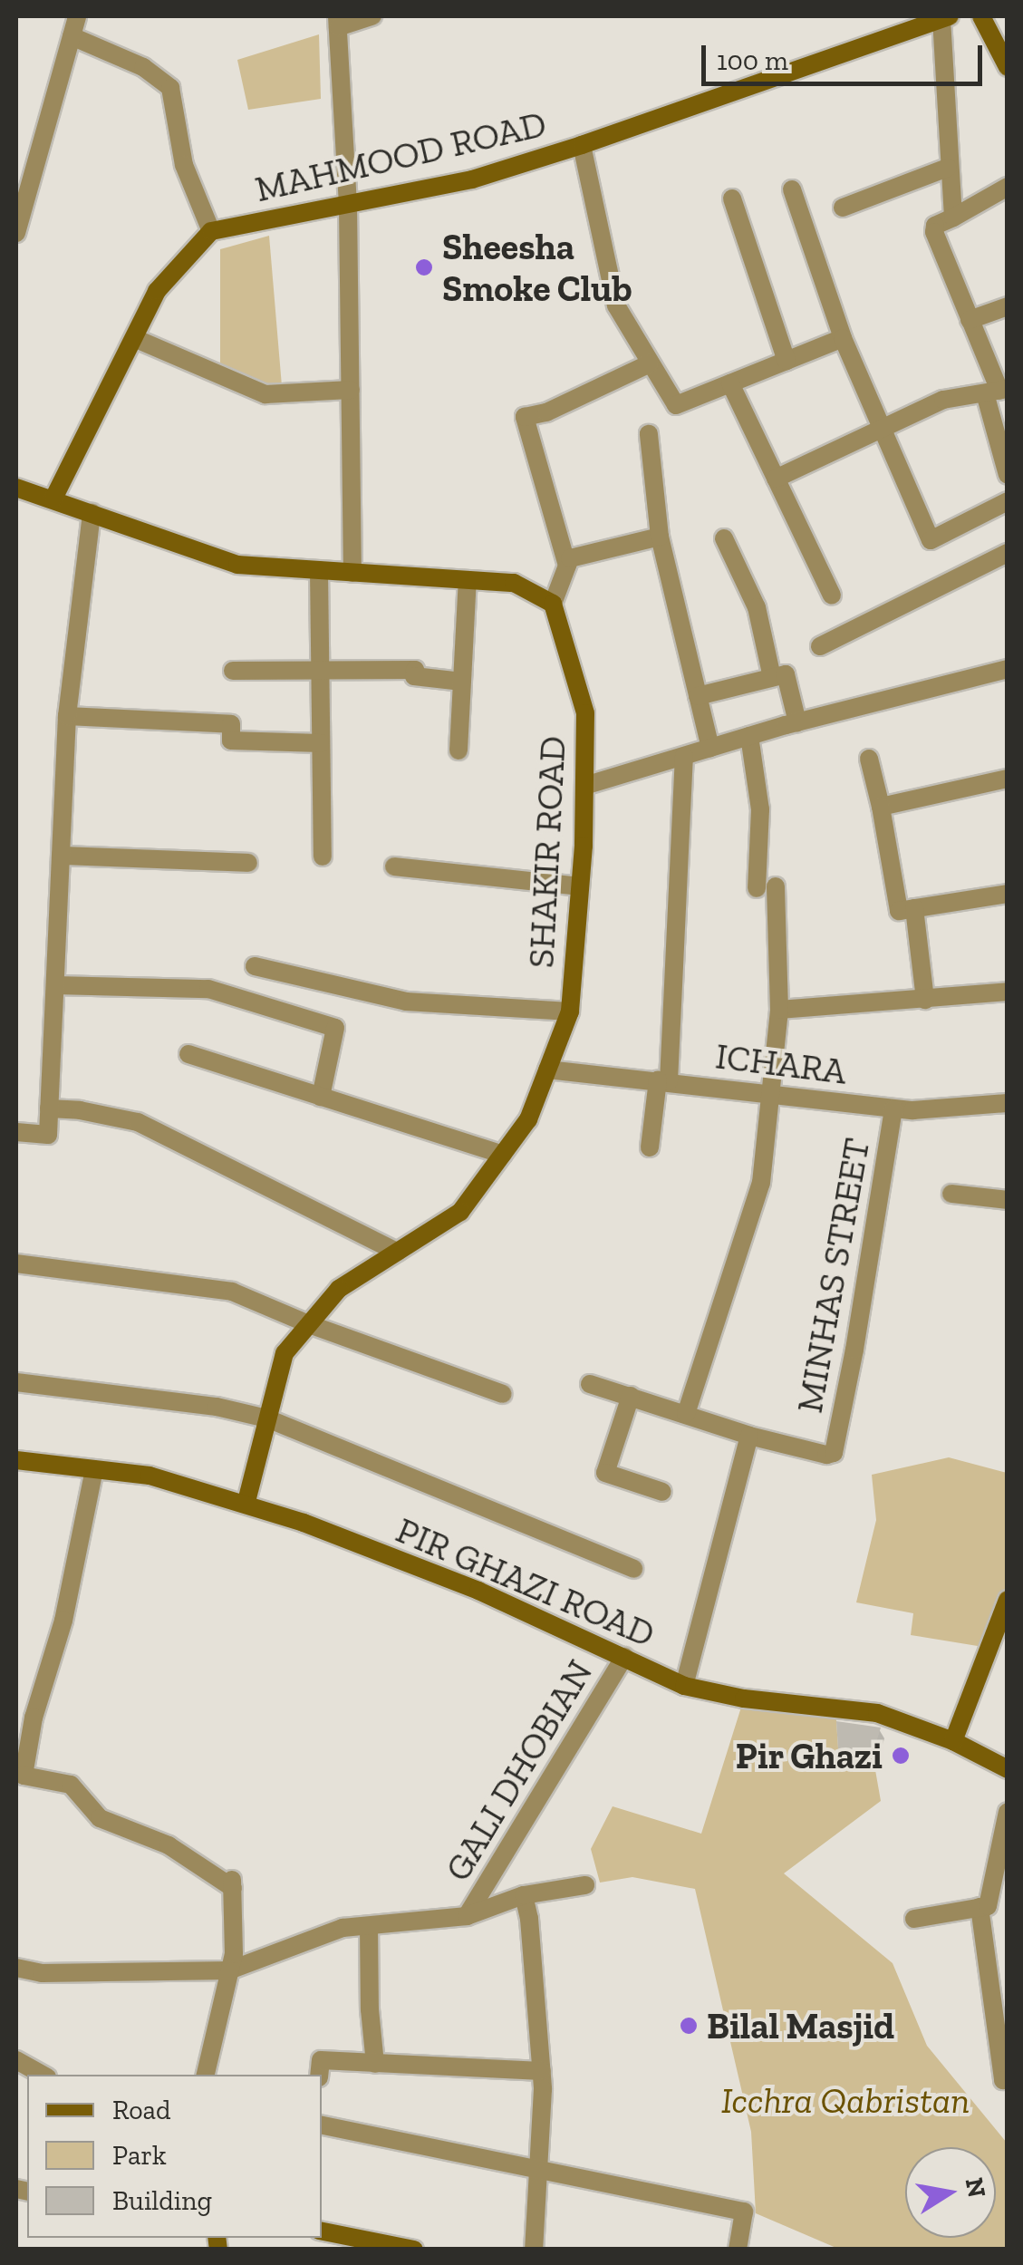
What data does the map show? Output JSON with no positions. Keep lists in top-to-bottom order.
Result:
{
  "streets": {
    "street": [
      "MAHMOOD ROAD",
      "SHAKIR ROAD",
      "ICHARA",
      "MINHAS STREET",
      "PIR GHAZI ROAD",
      "GALI DHOBIAN"
    ]
  },
  "crossings": [
    ["SHAKIR ROAD", "ICHARA"],
    ["SHAKIR ROAD", "PIR GHAZI ROAD"],
    ["ICHARA", "MINHAS STREET"],
    ["MINHAS STREET", "PIR GHAZI ROAD"],
    ["PIR GHAZI ROAD", "GALI DHOBIAN"]
  ],
  "parks": ["Icchra Qabristan"],
  "places": ["Sheesha Smoke Club", "Pir Ghazi", "Bilal Masjid"],
  "legend": ["Road", "Park", "Building"],
  "scale_bar": "100 m",
  "north": "right"
}
